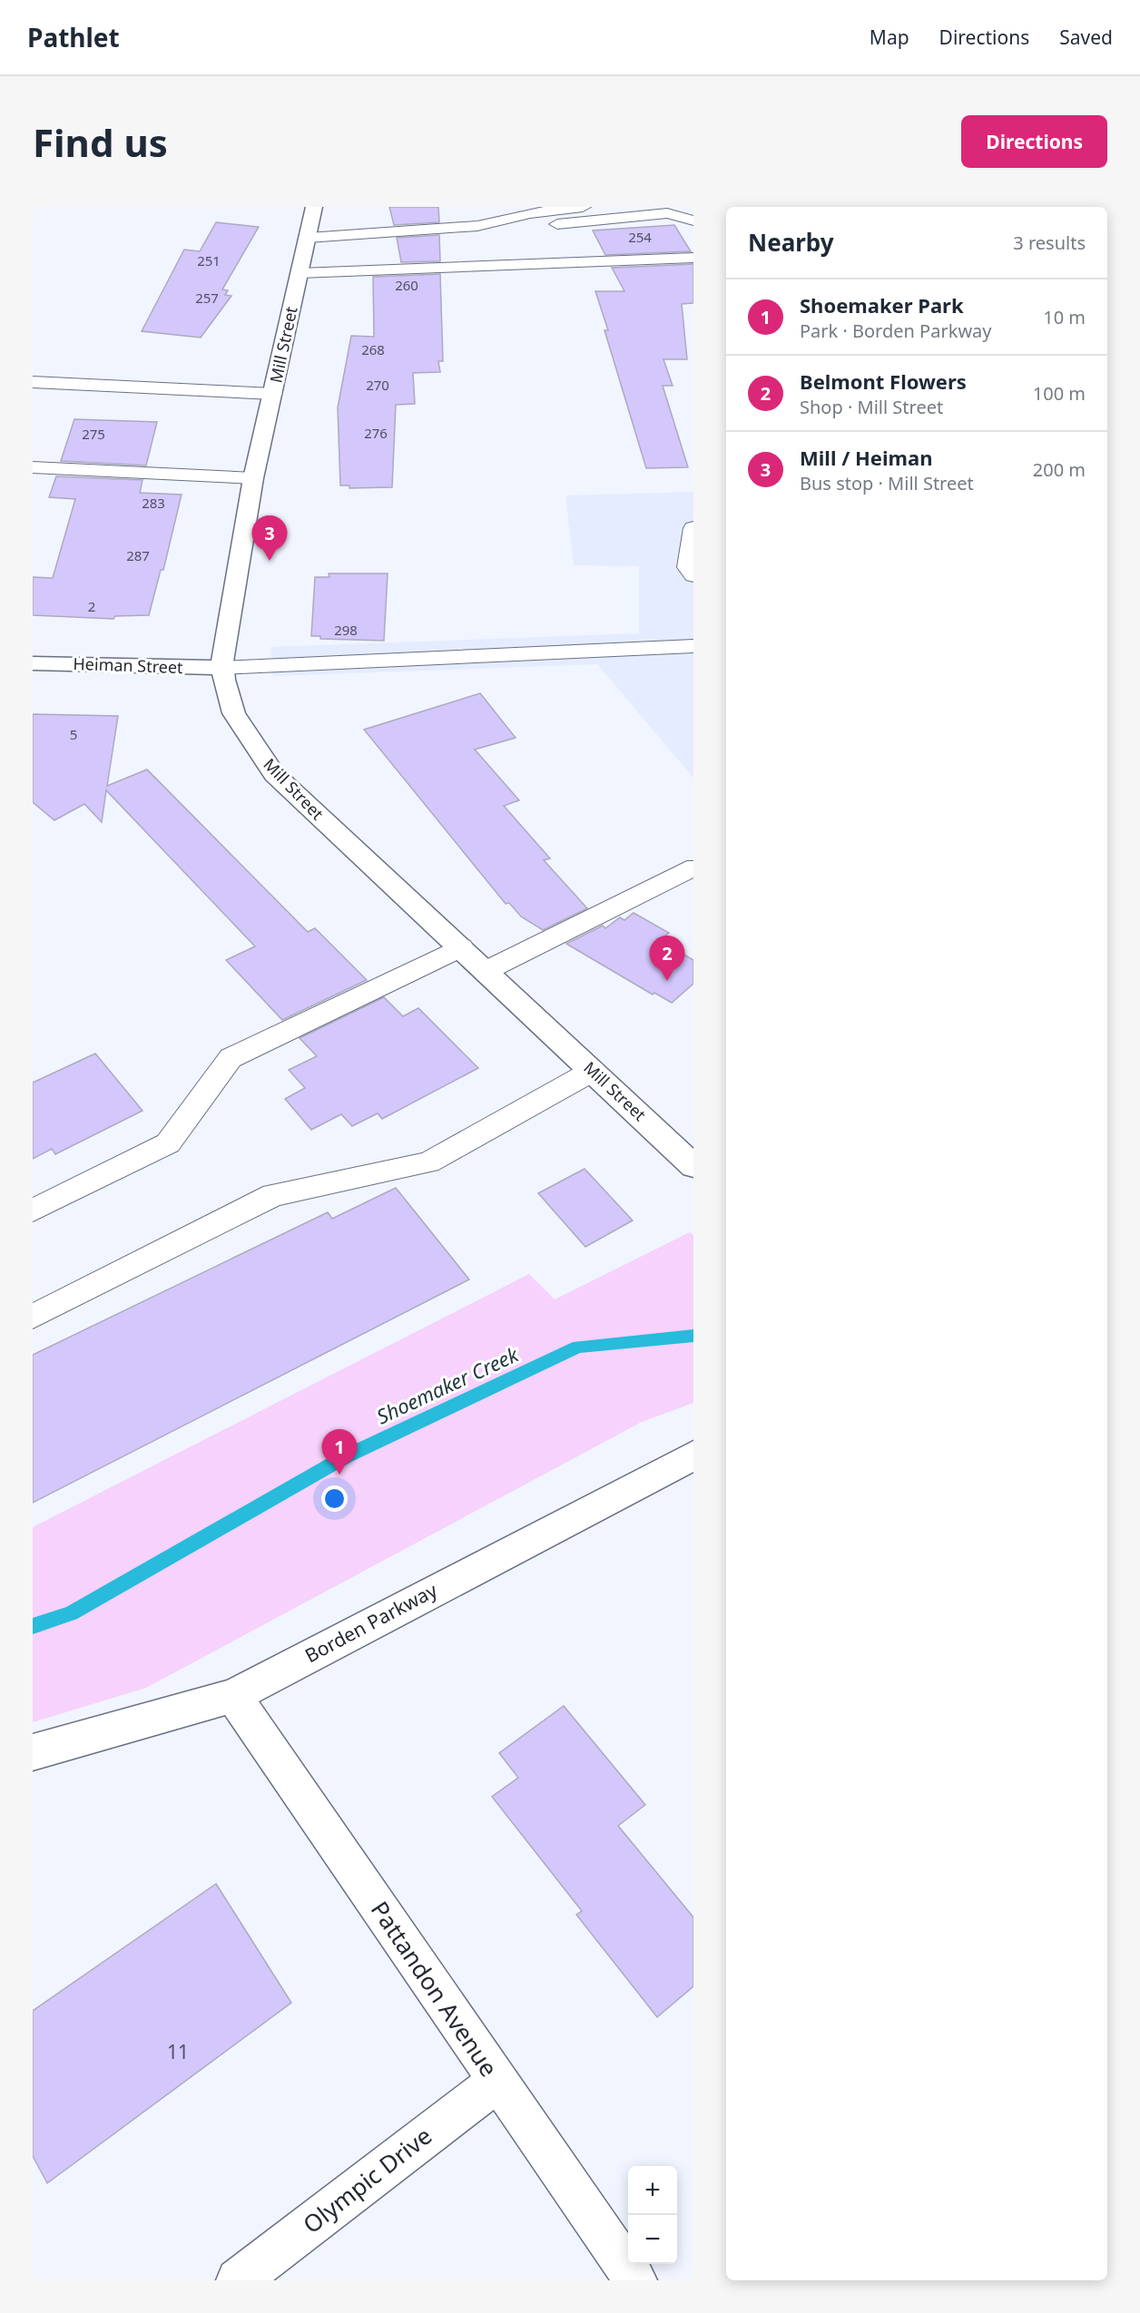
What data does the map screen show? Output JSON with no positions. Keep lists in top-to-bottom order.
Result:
{
  "streets": {
    "street": [
      "Mill Street",
      "Heiman Street",
      "Borden Parkway",
      "Pattandon Avenue",
      "Olympic Drive"
    ]
  },
  "crossings": [
    ["Mill Street", "Heiman Street"],
    ["Borden Parkway", "Pattandon Avenue"],
    ["Pattandon Avenue", "Olympic Drive"]
  ],
  "water": ["Shoemaker Creek"],
  "house_numbers": [
    "254",
    "251",
    "260",
    "257",
    "268",
    "270",
    "276",
    "275",
    "283",
    "287",
    "2",
    "298",
    "5",
    "11"
  ],
  "page": {
    "header": "Pathlet",
    "nav": ["Map", "Directions", "Saved"],
    "buttons": "Directions",
    "title": "Find us",
    "heading": ["Nearby", "3 results"],
    "list": [
      {
        "mark": "1",
        "name": "Shoemaker Park",
        "note": "Park · Borden Parkway",
        "value": "10 m"
      },
      {
        "mark": "2",
        "name": "Belmont Flowers",
        "note": "Shop · Mill Street",
        "value": "100 m"
      },
      {
        "mark": "3",
        "name": "Mill / Heiman",
        "note": "Bus stop · Mill Street",
        "value": "200 m"
      }
    ],
    "pins": ["3", "2", "1"],
    "map_buttons": ["+", "−"]
  }
}
